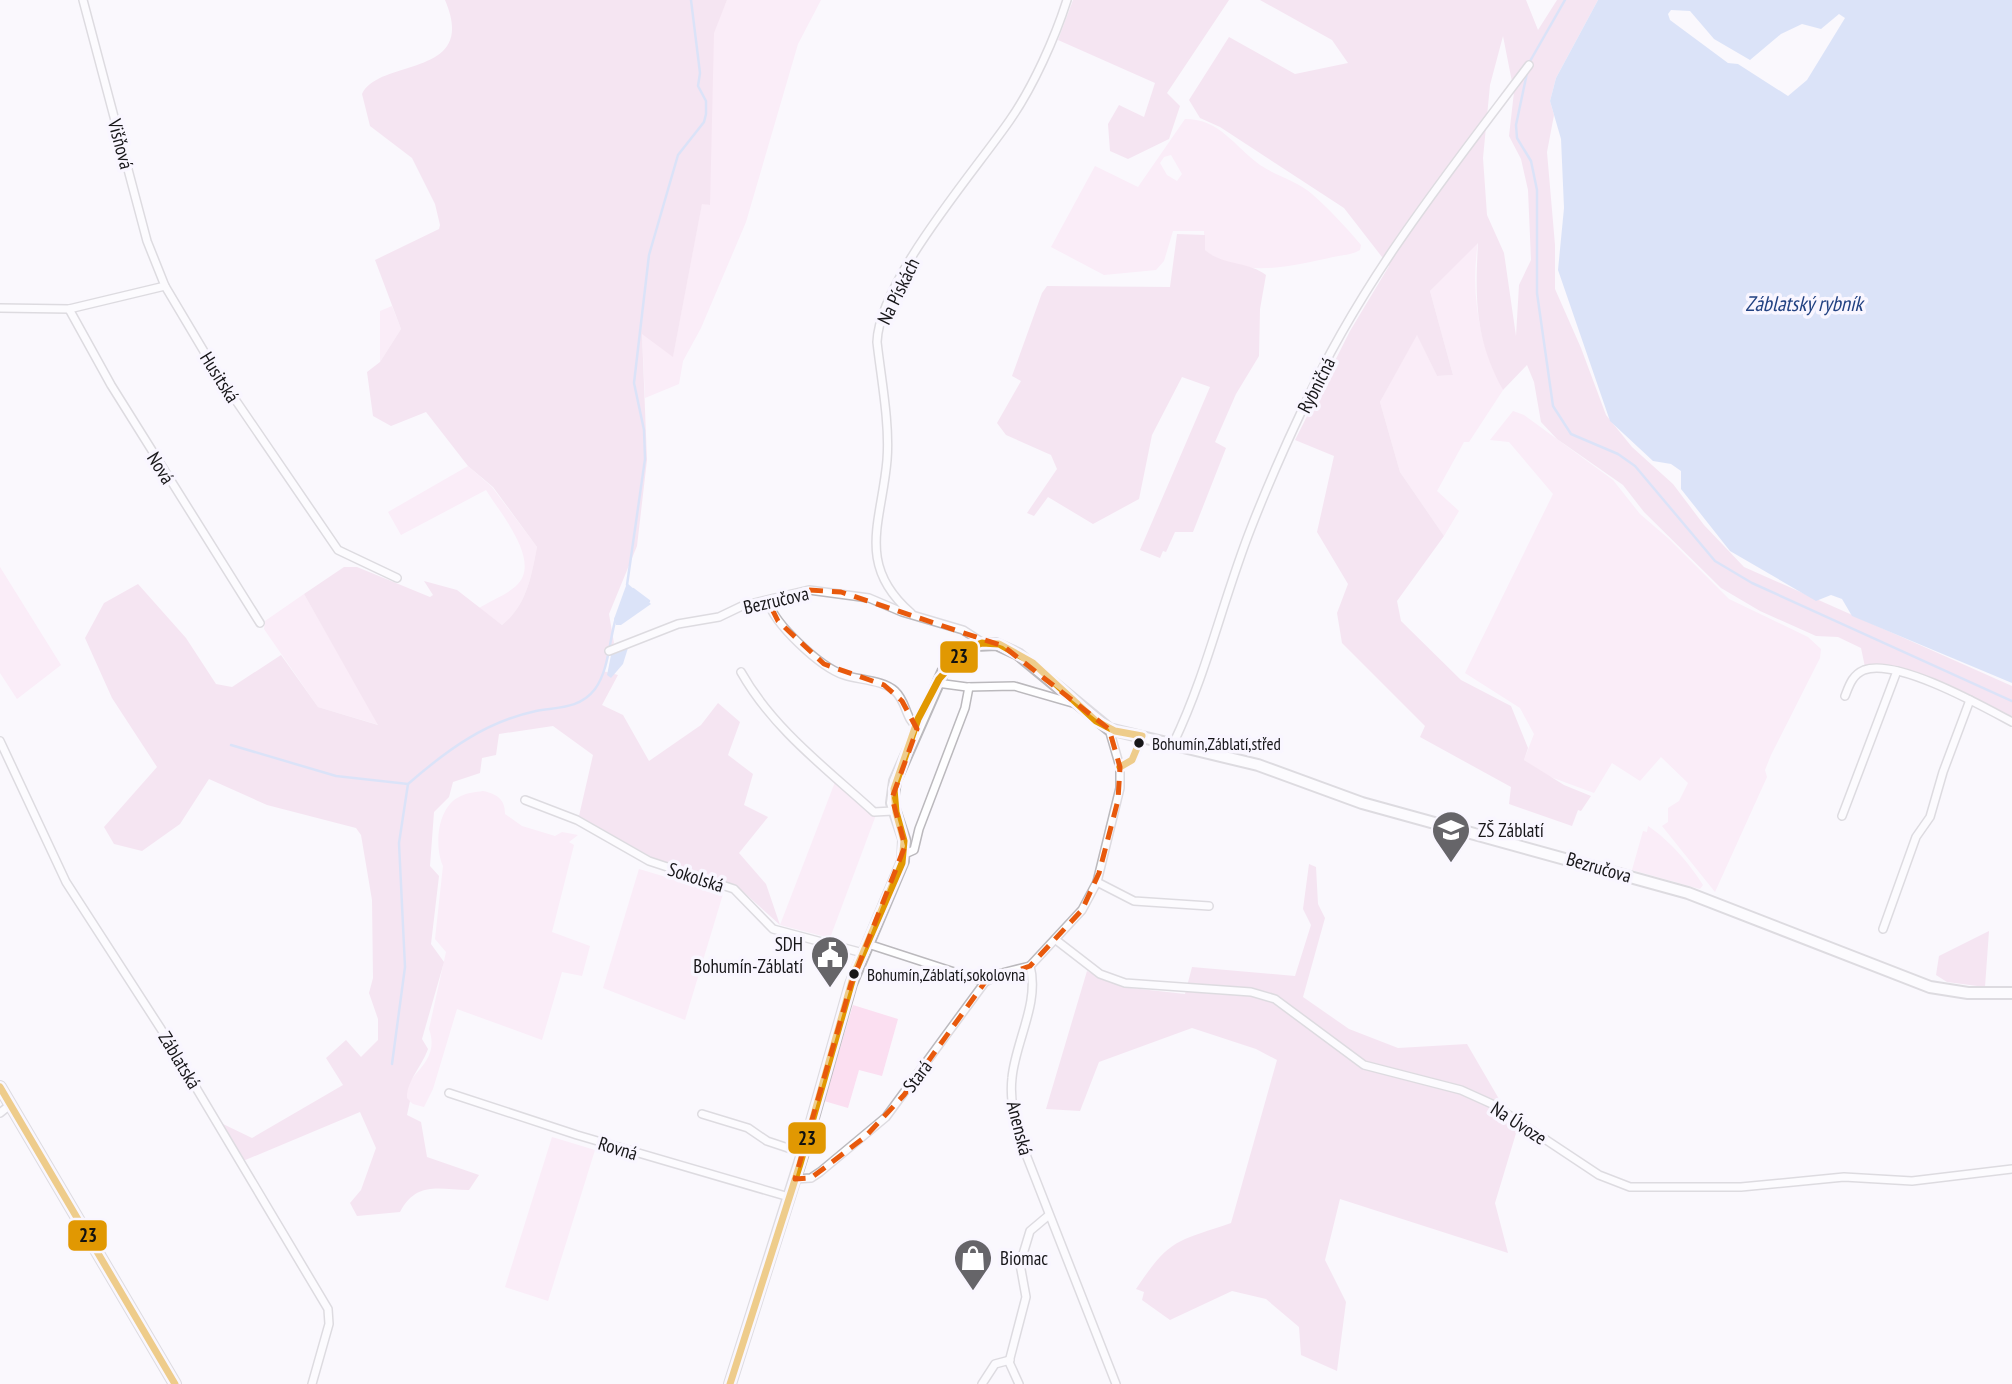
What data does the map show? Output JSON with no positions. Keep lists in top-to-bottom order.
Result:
{
  "streets": {
    "main road": ["Bezručova"],
    "street": [
      "Višňová",
      "Na Pískách",
      "Husitská",
      "Rybničná",
      "Nová",
      "Sokolská",
      "Záblatská",
      "Stará",
      "Na Úvoze",
      "Anenská",
      "Rovná"
    ]
  },
  "crossings": [
    ["Višňová", "Husitská"],
    ["Na Pískách", "Bezručova"],
    ["Rybničná", "Bezručova"],
    ["Sokolská", "Stará"]
  ],
  "water": ["Záblatský rybník"],
  "places": {
    "other": ["Bohumín,Záblatí,střed", "Bohumín,Záblatí,sokolovna"],
    "school or university": ["ZŠ Záblatí"],
    "public building": ["SDH Bohumín-Záblatí"],
    "shop": ["Biomac"]
  },
  "lines": ["transit line 23"]
}
